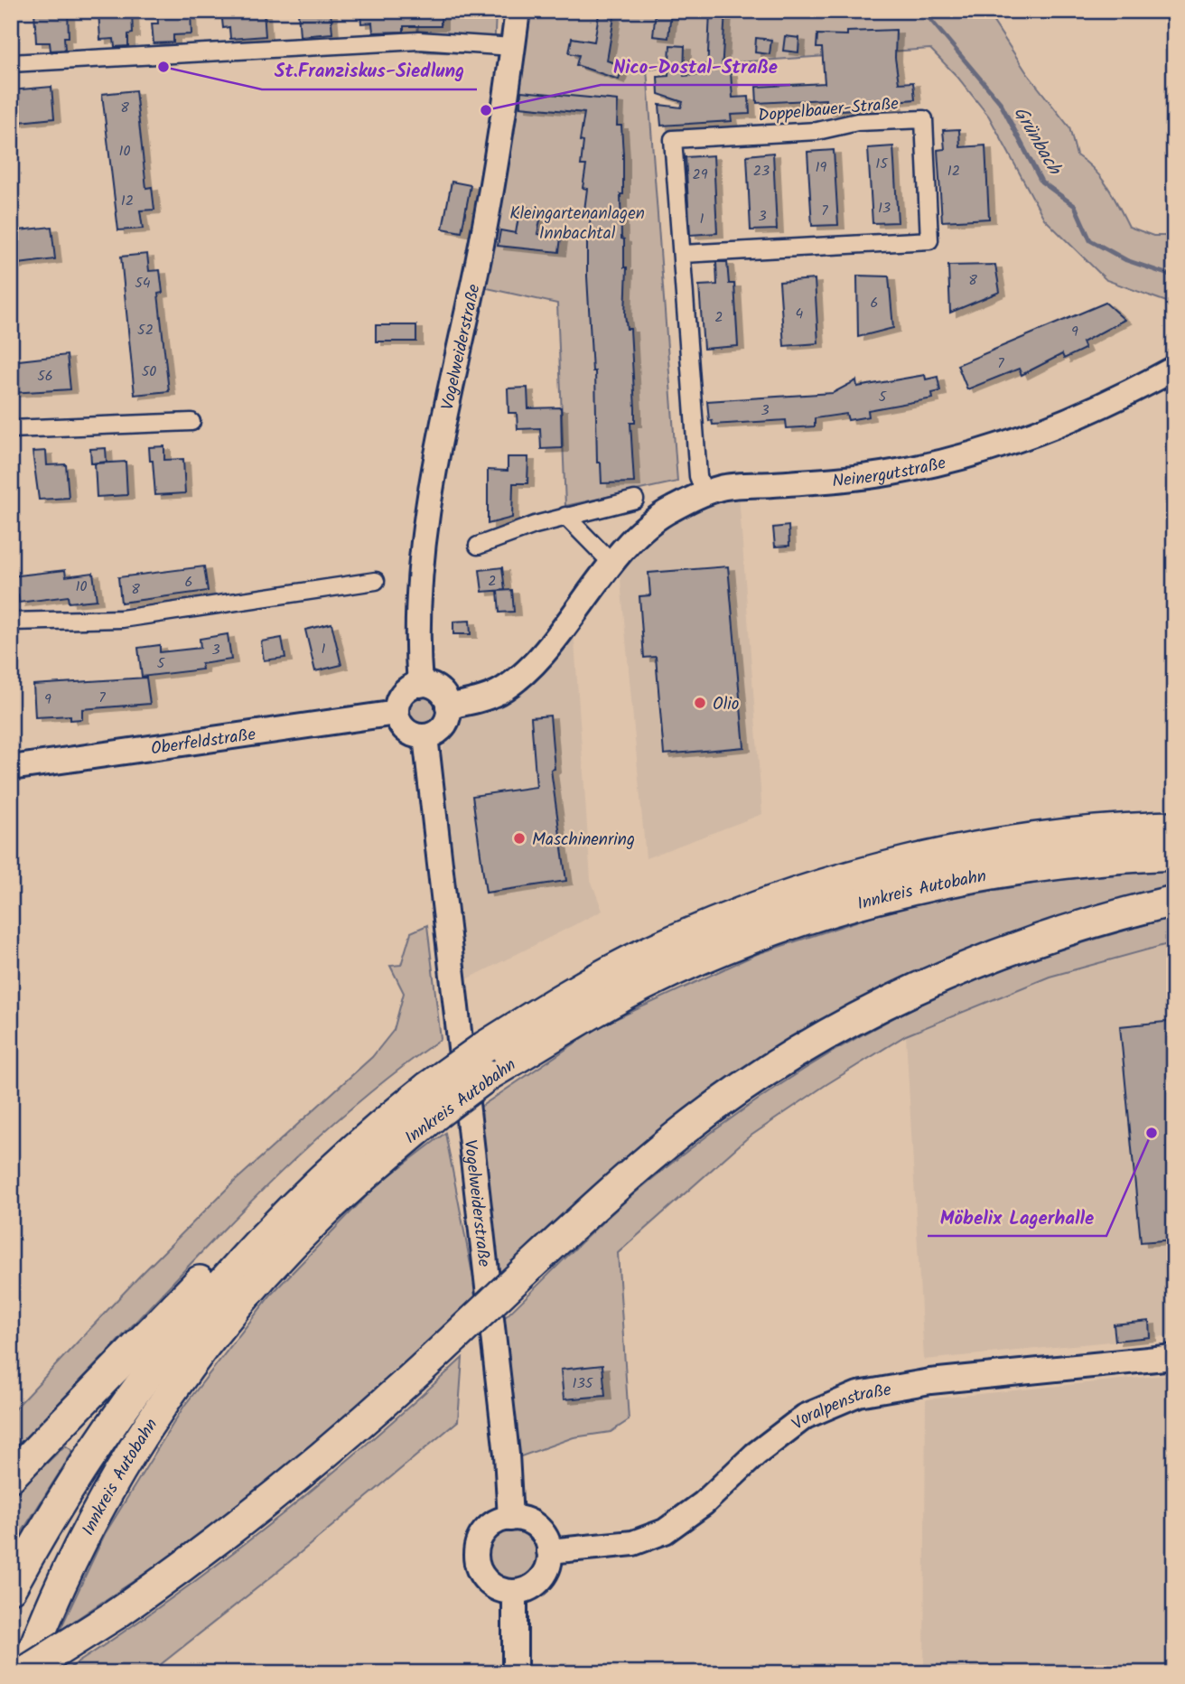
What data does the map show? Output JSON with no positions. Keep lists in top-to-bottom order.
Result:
{
  "streets": {
    "highway": ["Innkreis Autobahn"],
    "main road": [
      "Vogelweiderstraße",
      "Neinergutstraße",
      "Oberfeldstraße",
      "Voralpenstraße"
    ],
    "street": ["Doppelbauer-Straße"]
  },
  "crossings": [
    ["Doppelbauer-Straße", "Neinergutstraße"],
    ["Vogelweiderstraße", "Neinergutstraße"],
    ["Vogelweiderstraße", "Oberfeldstraße"],
    ["Vogelweiderstraße", "Voralpenstraße"],
    ["Neinergutstraße", "Oberfeldstraße"]
  ],
  "water": ["Grünbach"],
  "parks": ["Kleingartenanlagen Innbachtal"],
  "places": [
    "St.Franziskus-Siedlung",
    "Nico-Dostal-Straße",
    "Olio",
    "Maschinenring",
    "Möbelix Lagerhalle"
  ],
  "house_numbers": [
    "8",
    "10",
    "15",
    "19",
    "23",
    "12",
    "29",
    "12",
    "13",
    "7",
    "3",
    "1",
    "8",
    "54",
    "6",
    "4",
    "2",
    "52",
    "9",
    "7",
    "50",
    "56",
    "5",
    "3",
    "2",
    "6",
    "10",
    "8",
    "1",
    "3",
    "5",
    "7",
    "9",
    "135"
  ]
}
